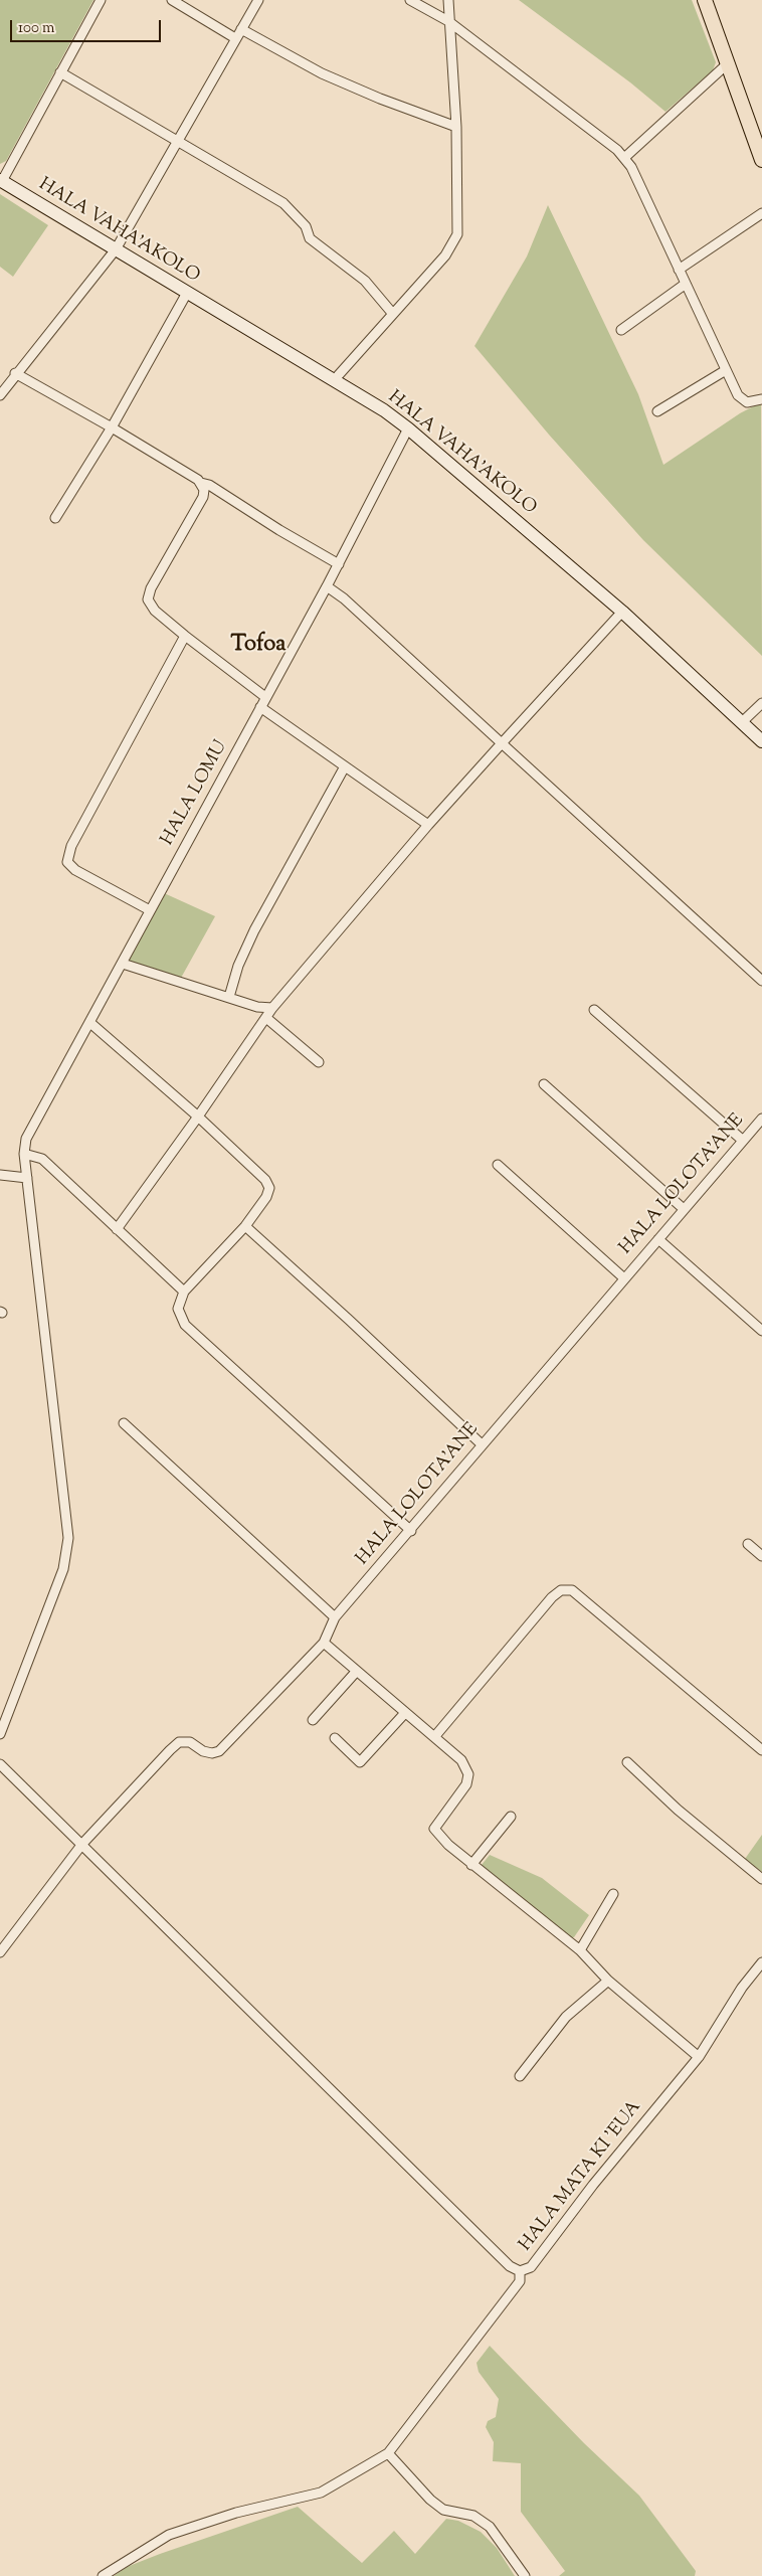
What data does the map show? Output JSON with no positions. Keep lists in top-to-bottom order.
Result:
{
  "streets": {
    "main road": ["HALA VAHA'AKOLO"],
    "street": ["HALA LOMU", "HALA LOLOTA'ANE", "HALA MATA KI 'EUA"]
  },
  "crossings": [
    ["HALA VAHA'AKOLO", "HALA LOMU"]
  ],
  "districts": ["Tofoa"],
  "scale_bar": "100 m"
}
